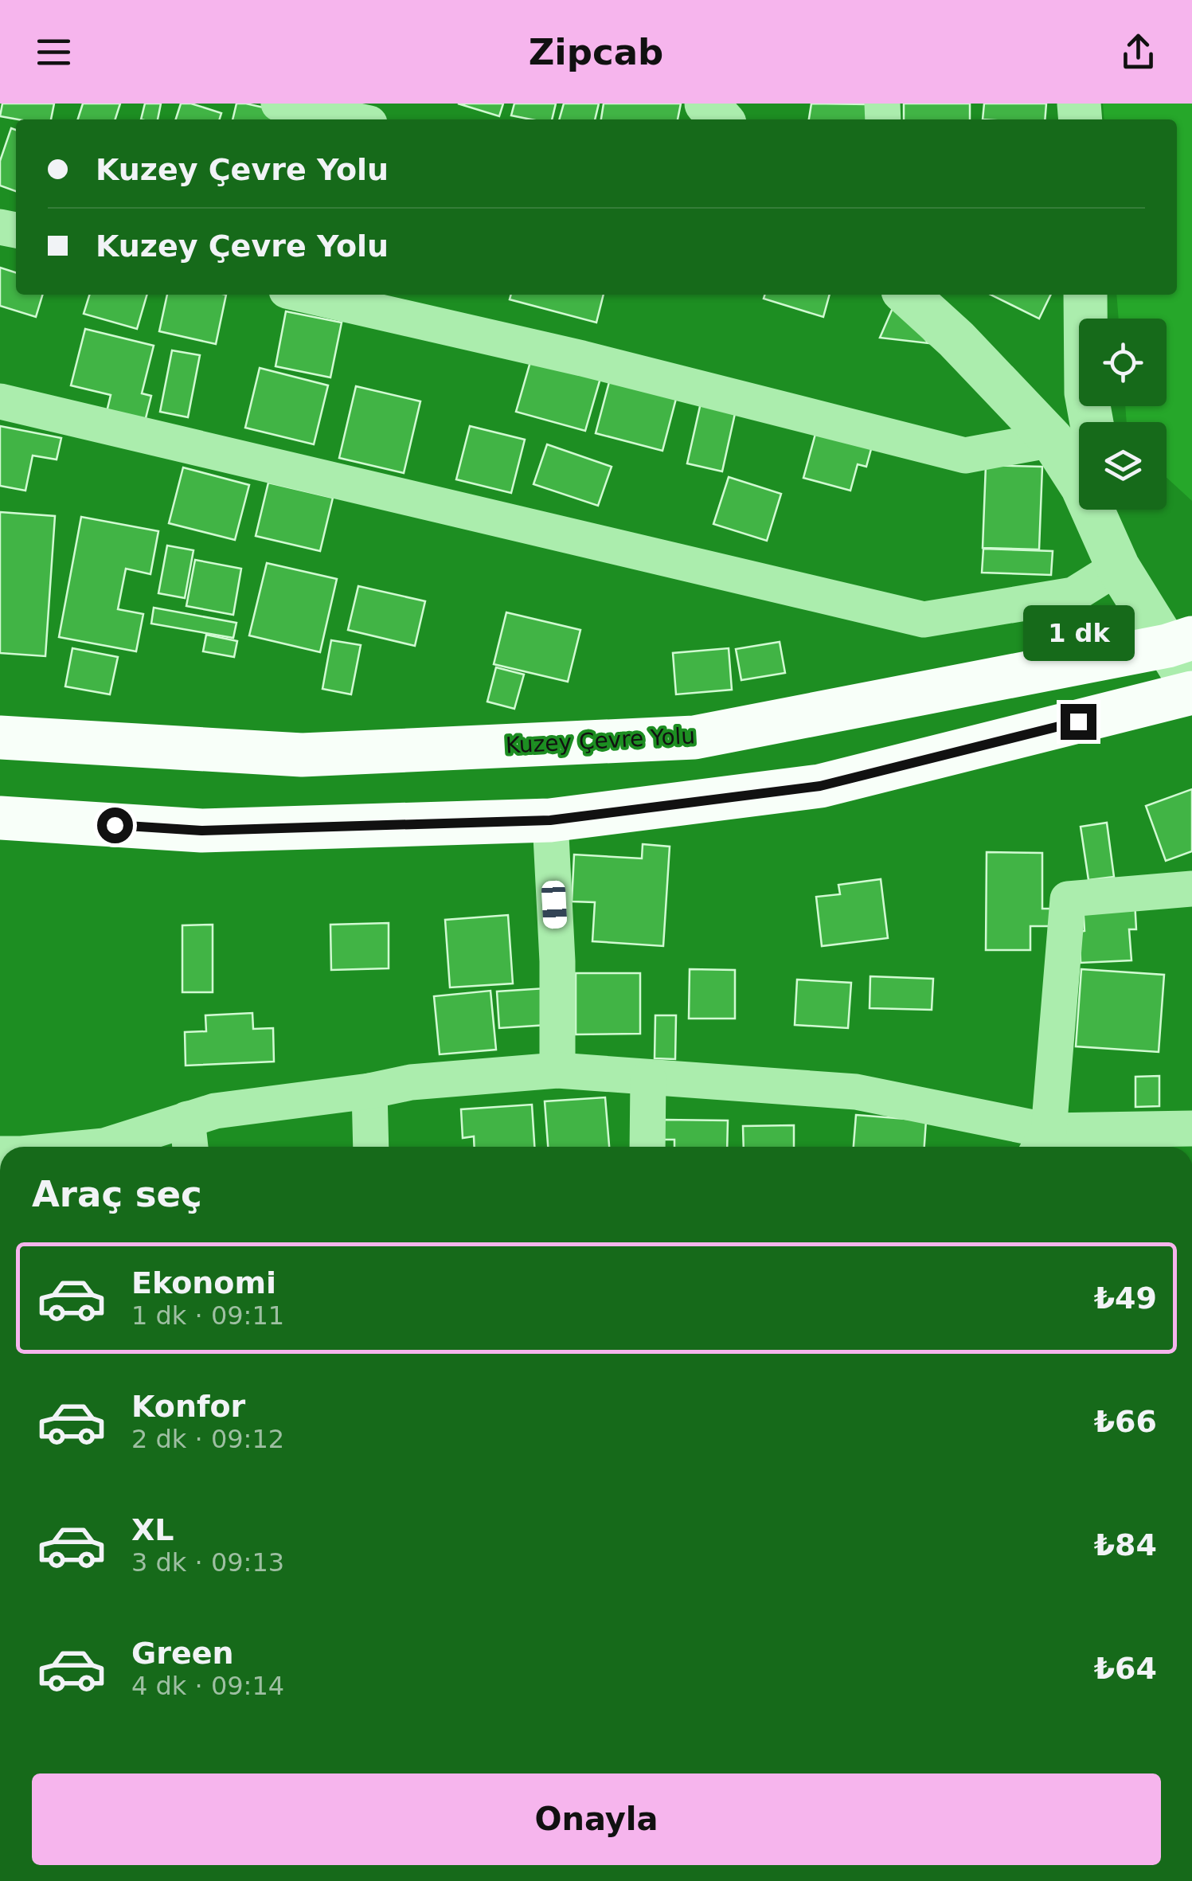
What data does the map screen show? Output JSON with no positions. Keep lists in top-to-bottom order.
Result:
{
  "streets": {
    "highway": ["Kuzey Çevre Yolu"]
  },
  "page": {
    "header": "Zipcab",
    "banner": ["Kuzey Çevre Yolu", "Kuzey Çevre Yolu"],
    "bubble": "1 dk",
    "heading": "Araç seç",
    "list": [
      {
        "name": "Ekonomi",
        "note": "1 dk · 09:11",
        "value": "₺49"
      },
      {
        "name": "Konfor",
        "note": "2 dk · 09:12",
        "value": "₺66"
      },
      {
        "name": "XL",
        "note": "3 dk · 09:13",
        "value": "₺84"
      },
      {
        "name": "Green",
        "note": "4 dk · 09:14",
        "value": "₺64"
      }
    ],
    "buttons": "Onayla"
  }
}
